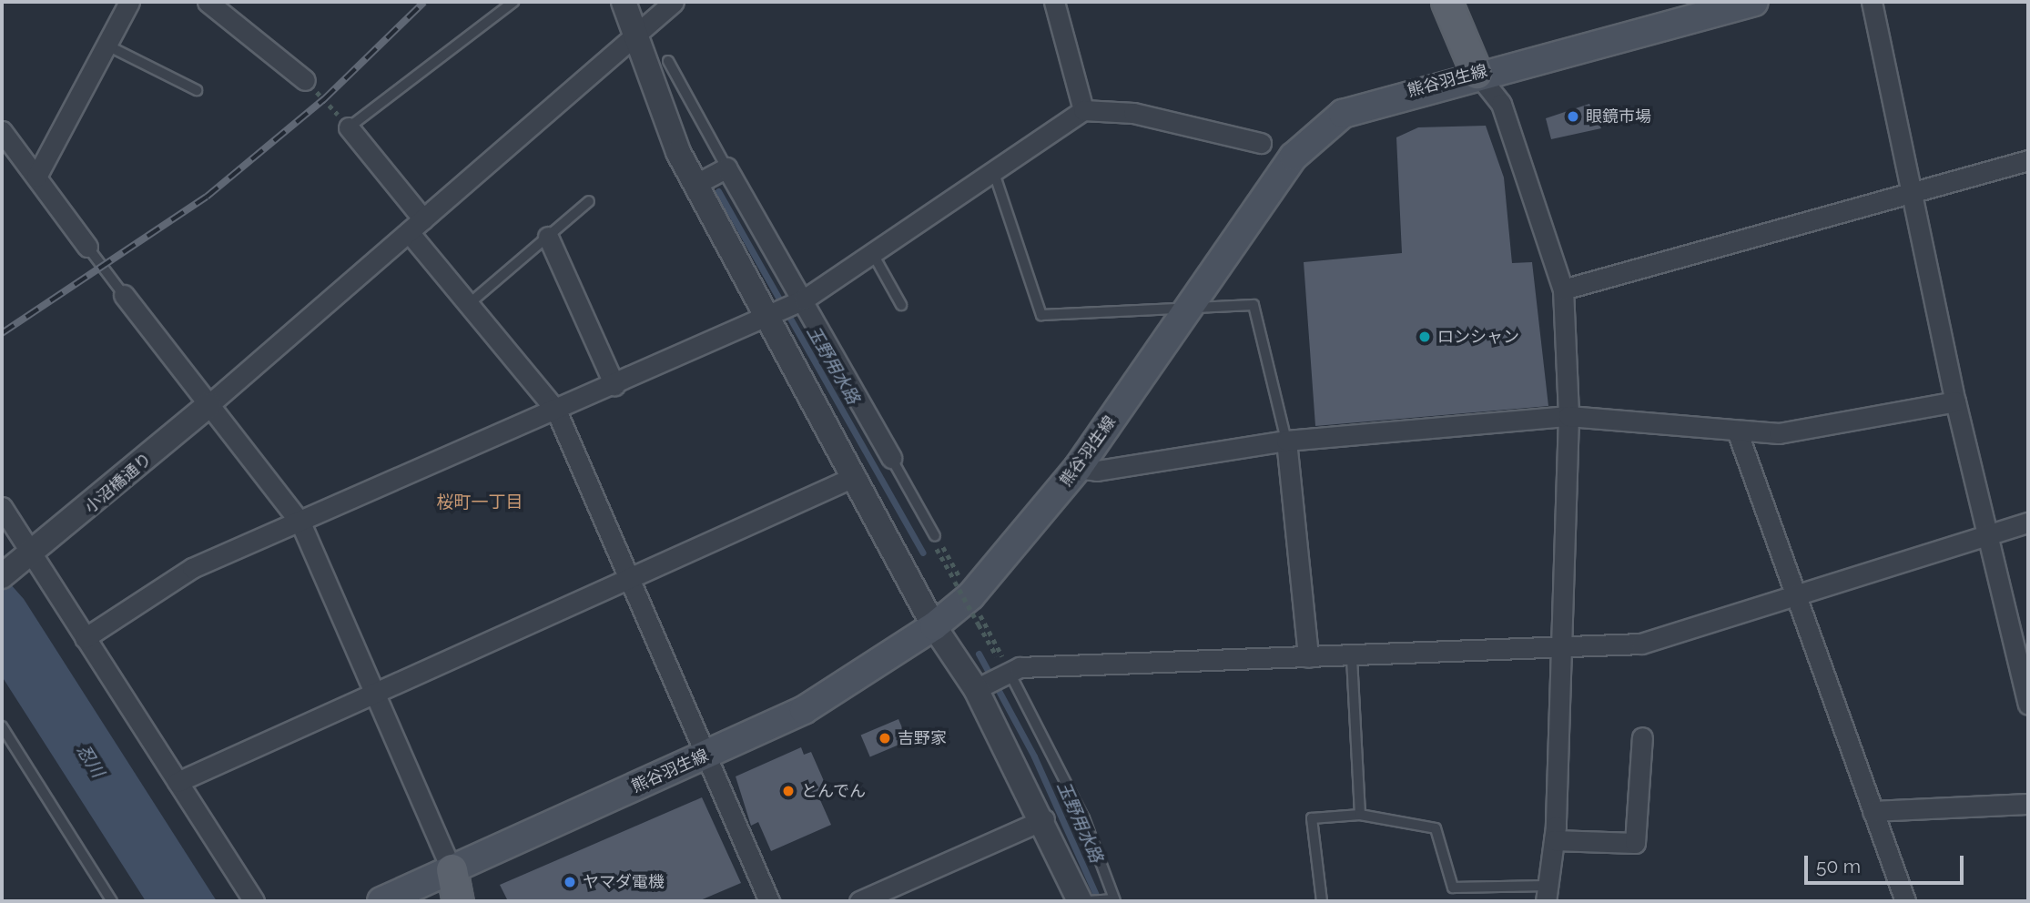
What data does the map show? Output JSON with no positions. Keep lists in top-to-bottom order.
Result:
{
  "streets": {
    "main road": ["熊谷羽生線"],
    "street": ["小沼橋通り"]
  },
  "districts": ["桜町一丁目"],
  "water": ["玉野用水路", "忍川"],
  "places": [
    "眼鏡市場",
    "ロンシャン",
    "吉野家",
    "とんでん",
    "ヤマダ電機"
  ],
  "scale_bar": "50 m"
}
